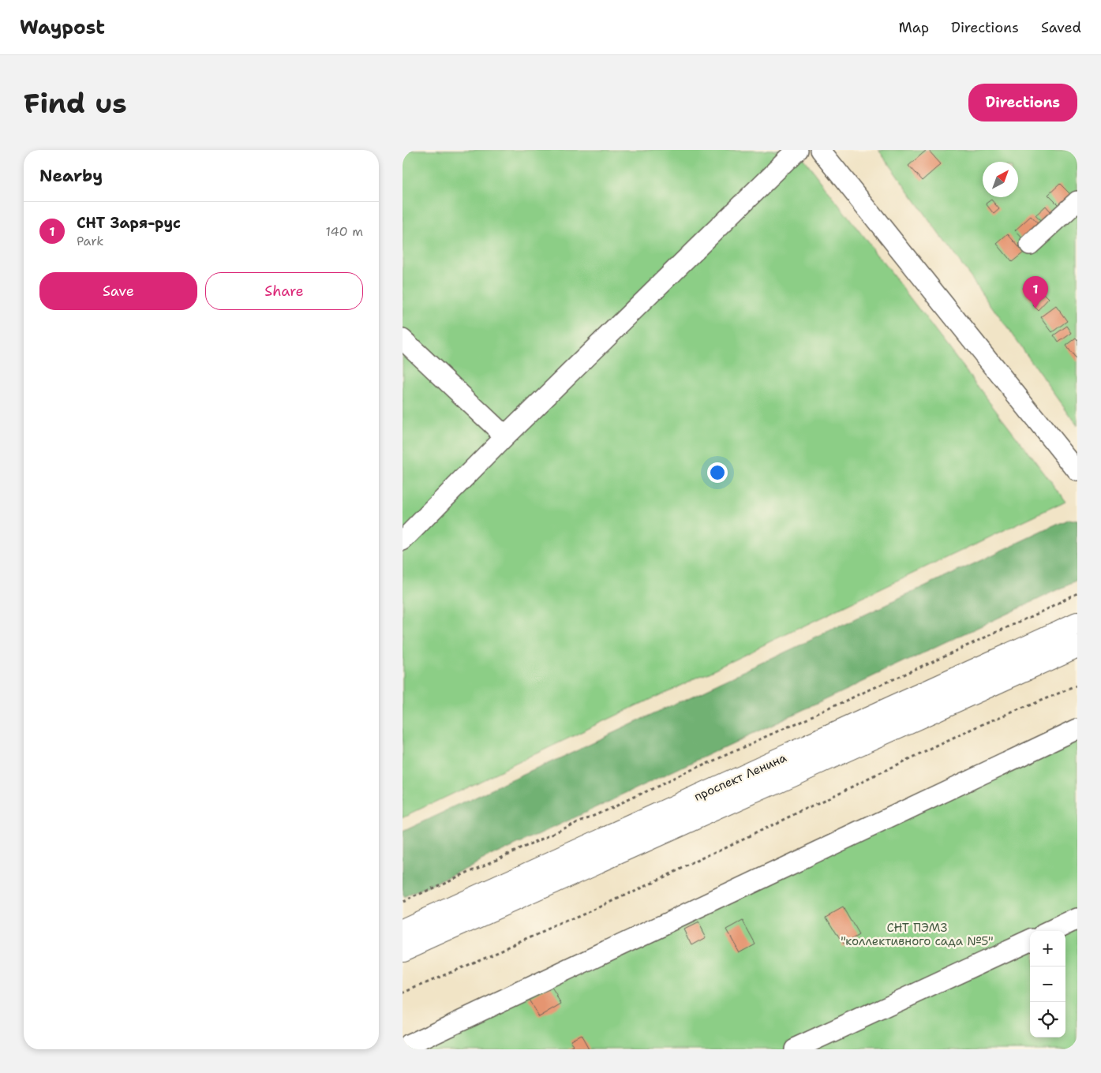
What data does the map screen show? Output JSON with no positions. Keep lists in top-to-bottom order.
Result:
{
  "streets": {
    "main road": ["проспект Ленина"]
  },
  "parks": ["СНТ ПЭМЗ \"коллективного сада №5\""],
  "north": "top right",
  "page": {
    "header": "Waypost",
    "nav": ["Map", "Directions", "Saved"],
    "buttons": [
      "Directions",
      ["Save", "Share"]
    ],
    "title": "Find us",
    "heading": "Nearby",
    "list": [
      {
        "mark": "1",
        "name": "СНТ Заря-рус",
        "note": "Park",
        "value": "140 m"
      }
    ],
    "pins": "1",
    "map_buttons": ["+", "−"]
  }
}
